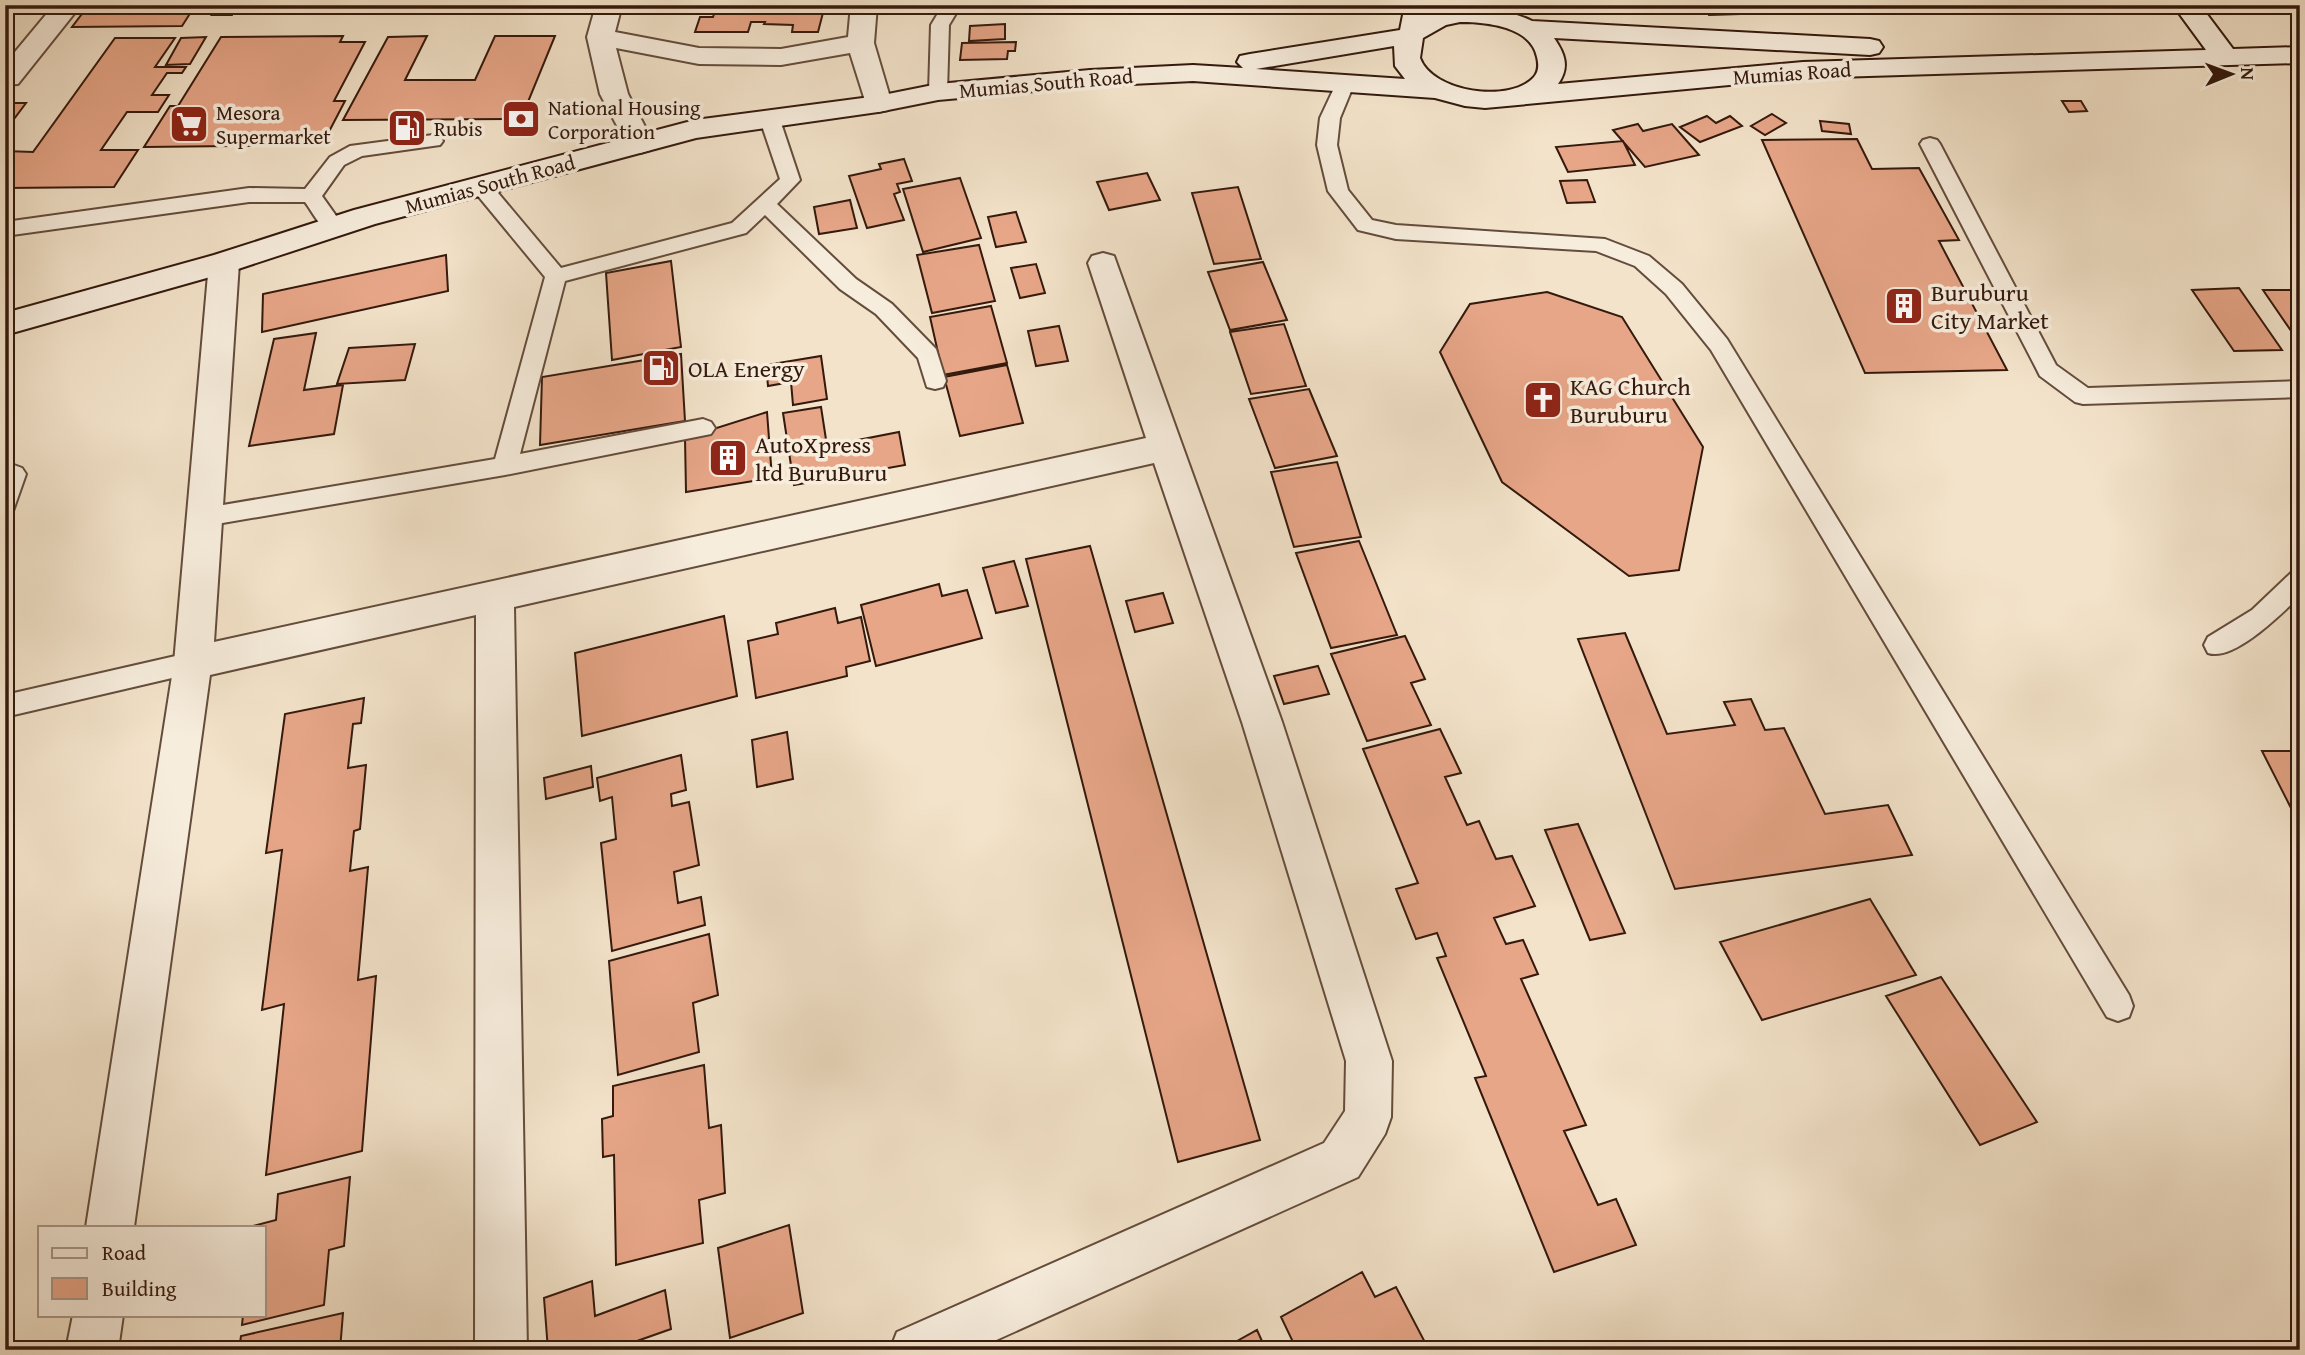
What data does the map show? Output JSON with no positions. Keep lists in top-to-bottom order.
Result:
{
  "streets": {
    "street": ["Mumias Road", "Mumias South Road"]
  },
  "crossings": [
    ["Mumias Road", "Mumias South Road"]
  ],
  "places": {
    "bank": ["National Housing Corporation"],
    "supermarket": ["Mesora Supermarket"],
    "fuel station": ["Rubis", "OLA Energy"],
    "building": ["Buruburu City Market", "AutoXpress ltd BuruBuru"],
    "church": ["KAG Church Buruburu"]
  },
  "legend": ["Road", "Building"],
  "north": "right"
}
